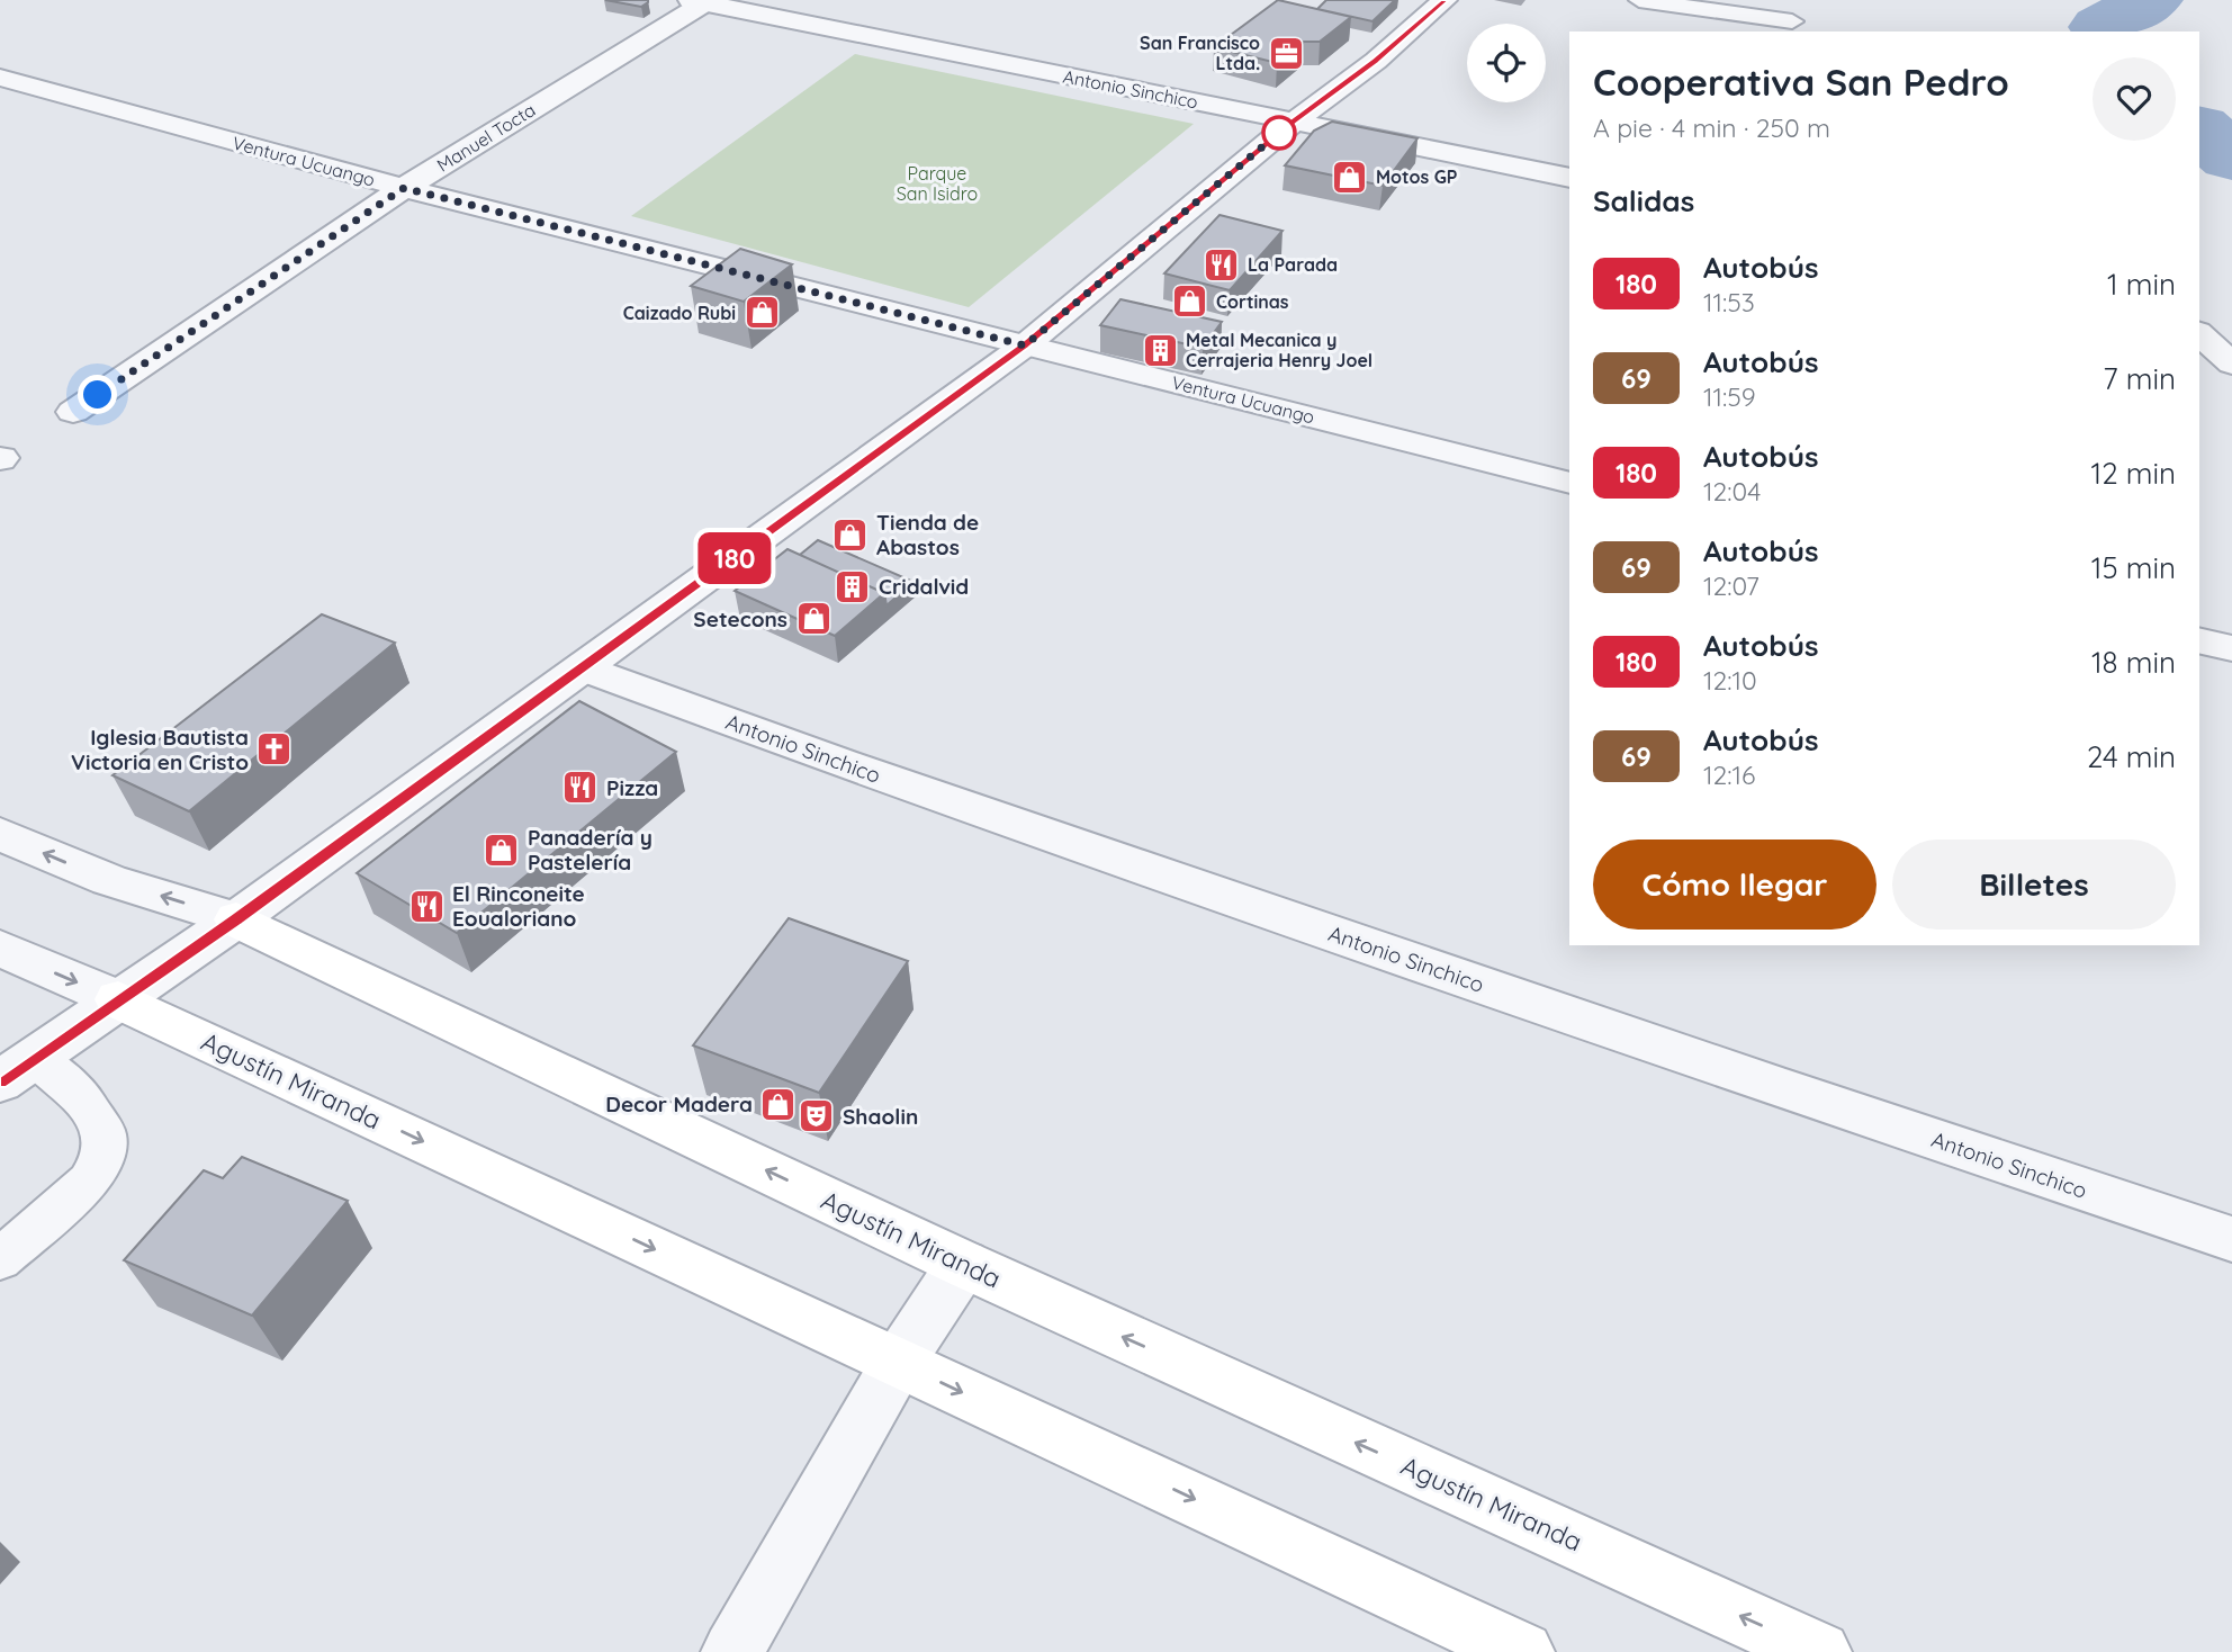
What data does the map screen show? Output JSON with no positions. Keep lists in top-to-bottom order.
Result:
{
  "streets": {
    "main road": ["Agustín Miranda"],
    "street": ["Antonio Sinchico", "Manuel Tocta", "Ventura Ucuango"]
  },
  "crossings": [
    ["Antonio Sinchico", "Manuel Tocta"],
    ["Manuel Tocta", "Ventura Ucuango"]
  ],
  "parks": ["Parque San Isidro"],
  "places": {
    "office": ["San Francisco Ltda."],
    "shop": [
      "Motos GP",
      "Cortinas",
      "Caizado Rubi",
      "Tienda de Abastos",
      "Setecons",
      "Panadería y Pastelería",
      "Decor Madera"
    ],
    "restaurant": ["La Parada", "Pizza", "El Rinconeite Eoualoriano"],
    "building": ["Metal Mecanica y Cerrajeria Henry Joel", "Cridalvid"],
    "church": ["Iglesia Bautista Victoria en Cristo"],
    "theatre": ["Shaolin"]
  },
  "lines": ["bus line 180"],
  "page": {
    "on_map": "180",
    "heading": [
      ["Cooperativa San Pedro", "A pie · 4 min · 250 m"],
      "Salidas"
    ],
    "list": [
      {
        "mark": "180",
        "name": "Autobús",
        "note": "11:53",
        "value": "1 min"
      },
      {
        "mark": "69",
        "name": "Autobús",
        "note": "11:59",
        "value": "7 min"
      },
      {
        "mark": "180",
        "name": "Autobús",
        "note": "12:04",
        "value": "12 min"
      },
      {
        "mark": "69",
        "name": "Autobús",
        "note": "12:07",
        "value": "15 min"
      },
      {
        "mark": "180",
        "name": "Autobús",
        "note": "12:10",
        "value": "18 min"
      },
      {
        "mark": "69",
        "name": "Autobús",
        "note": "12:16",
        "value": "24 min"
      }
    ],
    "buttons": ["Cómo llegar", "Billetes"]
  }
}
